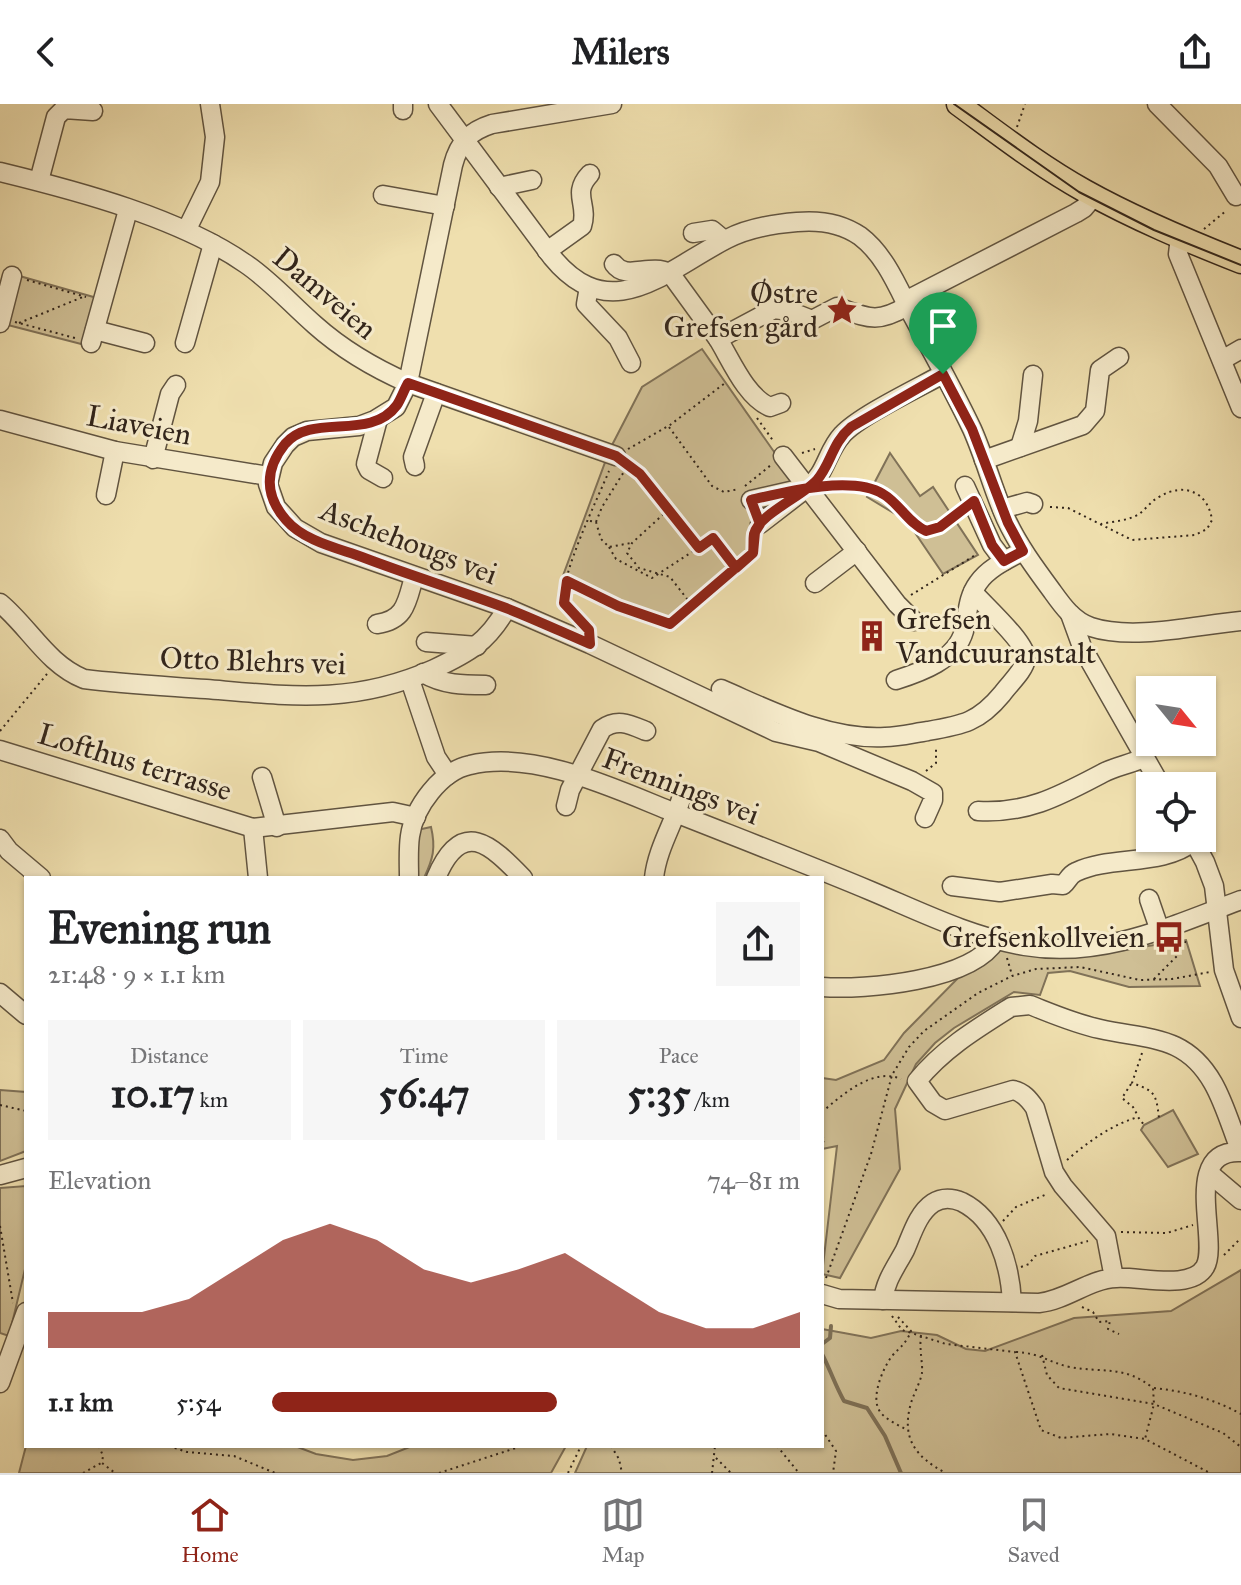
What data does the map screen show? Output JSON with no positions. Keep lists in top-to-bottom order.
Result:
{
  "streets": {
    "street": [
      "Damveien",
      "Liaveien",
      "Aschehougs vei",
      "Otto Blehrs vei",
      "Lofthus terrasse",
      "Frennings vei"
    ]
  },
  "crossings": [
    ["Liaveien", "Aschehougs vei"],
    ["Aschehougs vei", "Otto Blehrs vei"]
  ],
  "places": {
    "place": ["Østre Grefsen gård"],
    "building": ["Grefsen Vandcuuranstalt"],
    "bus stop": ["Grefsenkollveien"]
  },
  "north": "bottom right",
  "page": {
    "header": "Milers",
    "heading": ["Evening run", "21:48 · 9 × 1.1 km"],
    "stats": [
      ["Distance", "10.17 km"],
      ["Time", "56:47"],
      ["Pace", "5:35 /km"]
    ],
    "chart": ["Elevation", "74–81 m"],
    "list": [
      {
        "name": "1.1 km",
        "note": "5:54"
      }
    ],
    "tabs": ["Home", "Map", "Saved"]
  }
}
